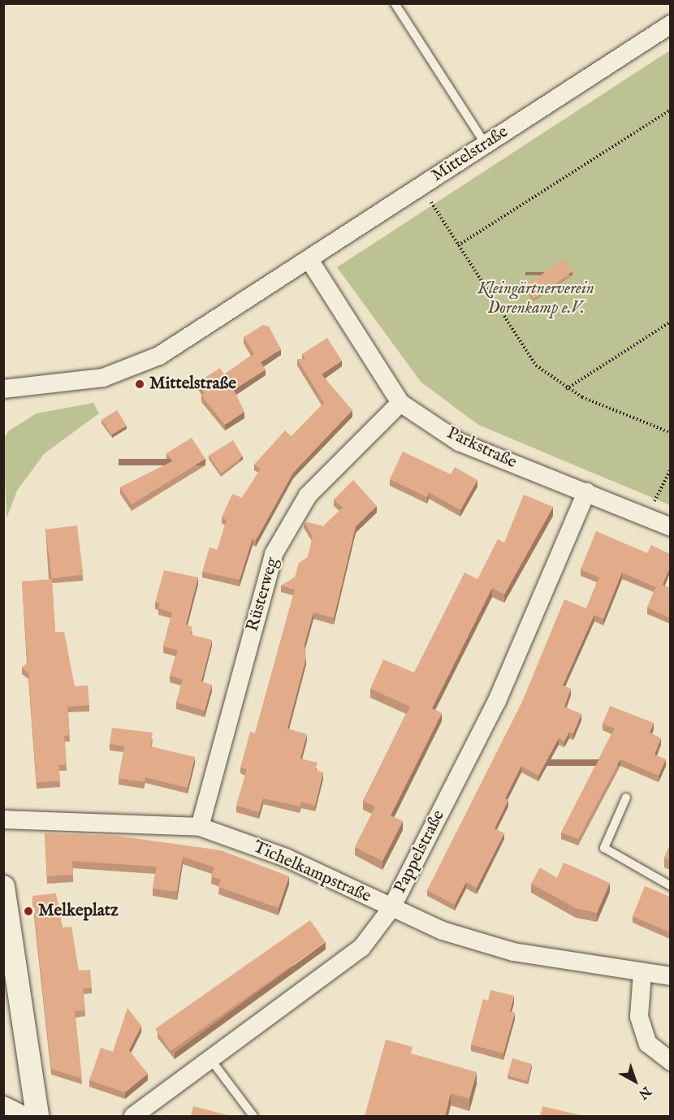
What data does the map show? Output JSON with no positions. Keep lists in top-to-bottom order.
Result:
{
  "streets": {
    "street": [
      "Mittelstraße",
      "Parkstraße",
      "Rüsterweg",
      "Pappelstraße",
      "Tichelkampstraße"
    ]
  },
  "crossings": [
    ["Mittelstraße", "Parkstraße"],
    ["Parkstraße", "Rüsterweg"],
    ["Parkstraße", "Pappelstraße"],
    ["Rüsterweg", "Tichelkampstraße"],
    ["Pappelstraße", "Tichelkampstraße"]
  ],
  "parks": ["Kleingärtnerverein Dorenkamp e.V."],
  "places": ["Mittelstraße", "Melkeplatz"],
  "north": "bottom right"
}
